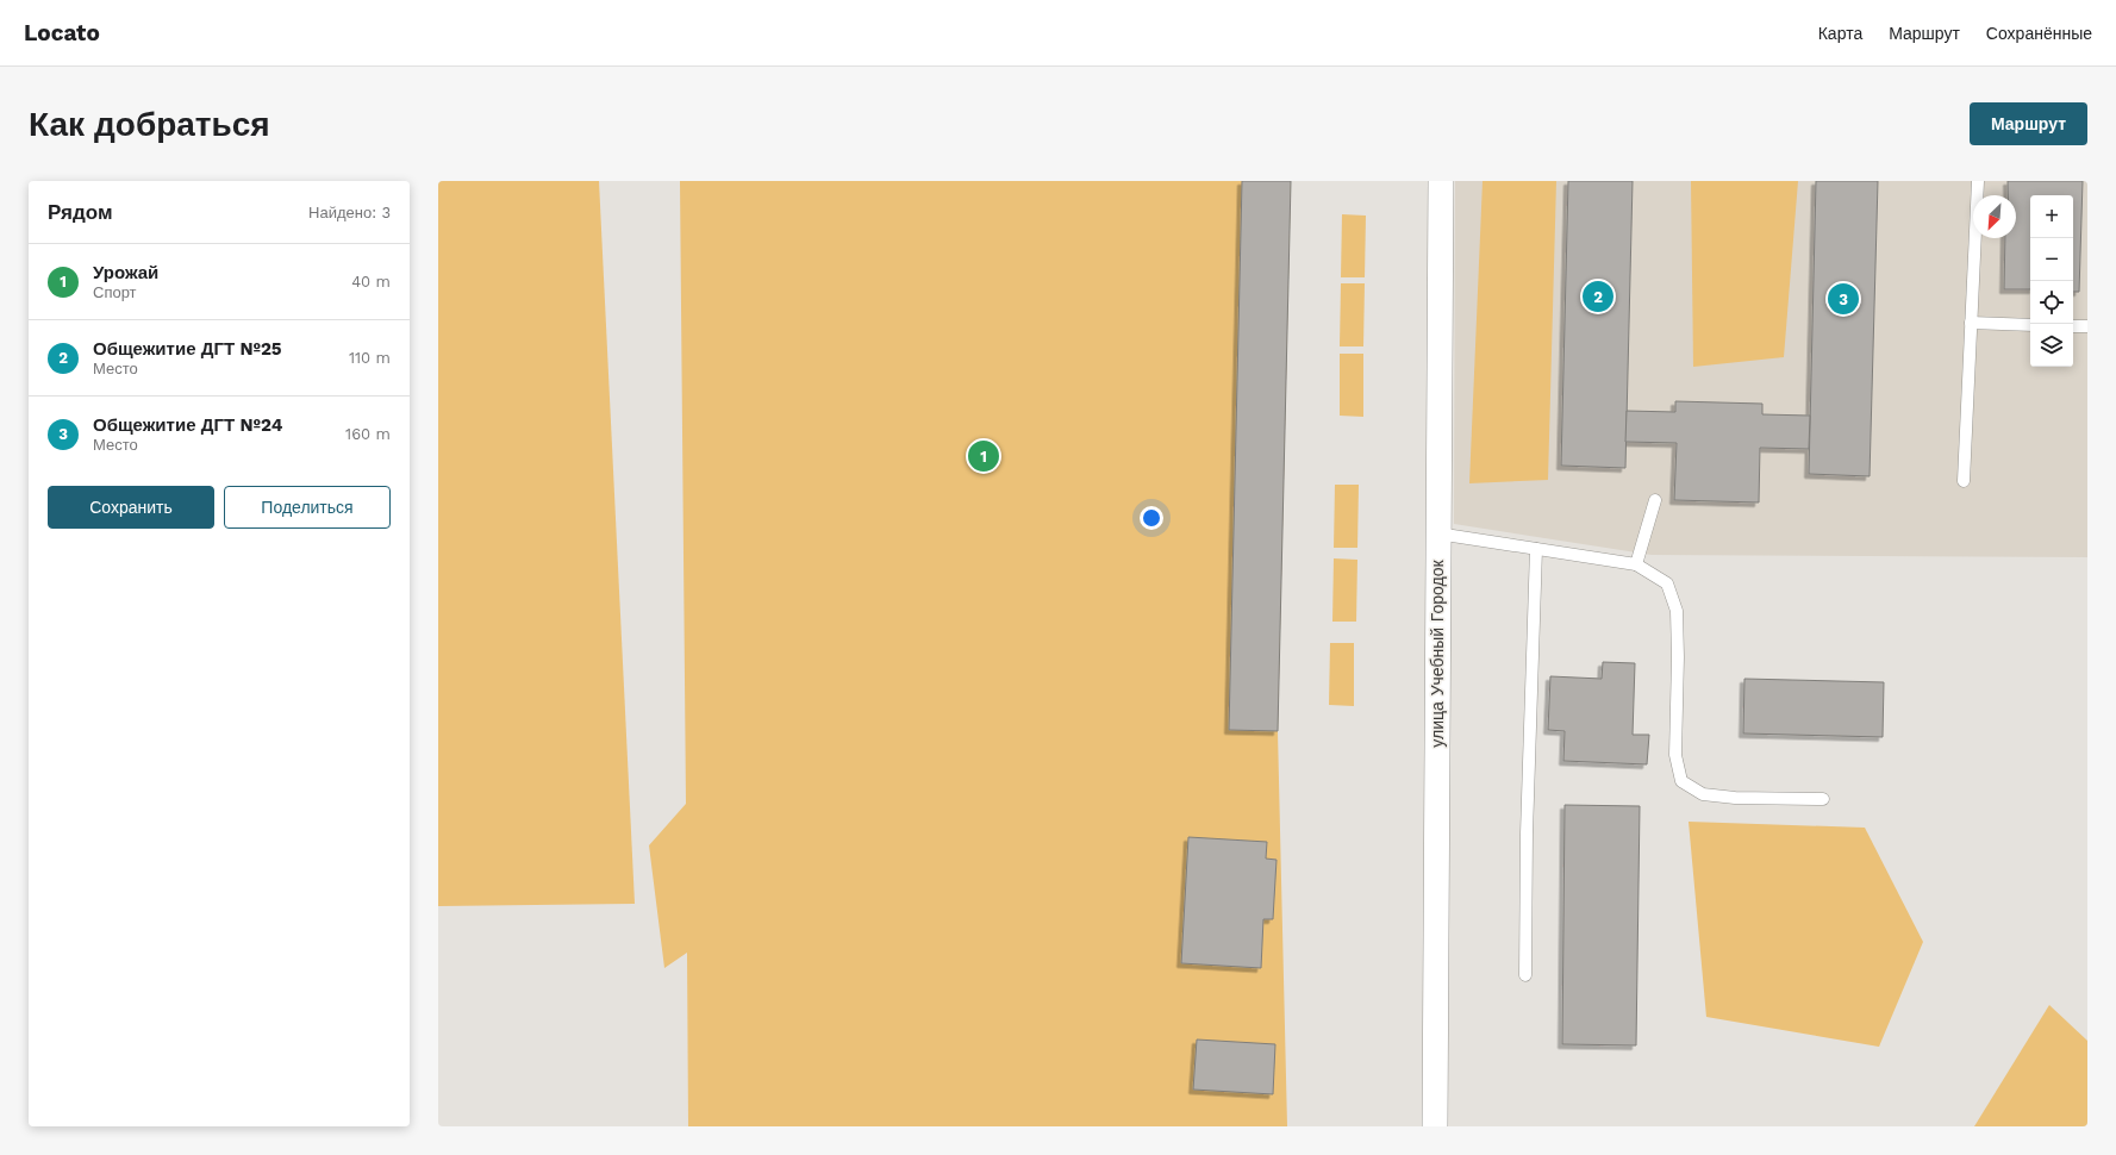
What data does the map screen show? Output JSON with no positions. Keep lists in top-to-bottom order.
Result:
{
  "streets": {
    "street": ["улица Учебный Городок"]
  },
  "north": "bottom left",
  "page": {
    "header": "Locato",
    "nav": ["Карта", "Маршрут", "Сохранённые"],
    "buttons": [
      "Маршрут",
      ["Сохранить", "Поделиться"]
    ],
    "title": "Как добраться",
    "heading": ["Рядом", "Найдено: 3"],
    "map_buttons": ["+", "−"],
    "list": [
      {
        "mark": "1",
        "name": "Урожай",
        "note": "Спорт",
        "value": "40 m"
      },
      {
        "mark": "2",
        "name": "Общежитие ДГТ №25",
        "note": "Место",
        "value": "110 m"
      },
      {
        "mark": "3",
        "name": "Общежитие ДГТ №24",
        "note": "Место",
        "value": "160 m"
      }
    ],
    "pins": ["2", "3", "1"]
  }
}
